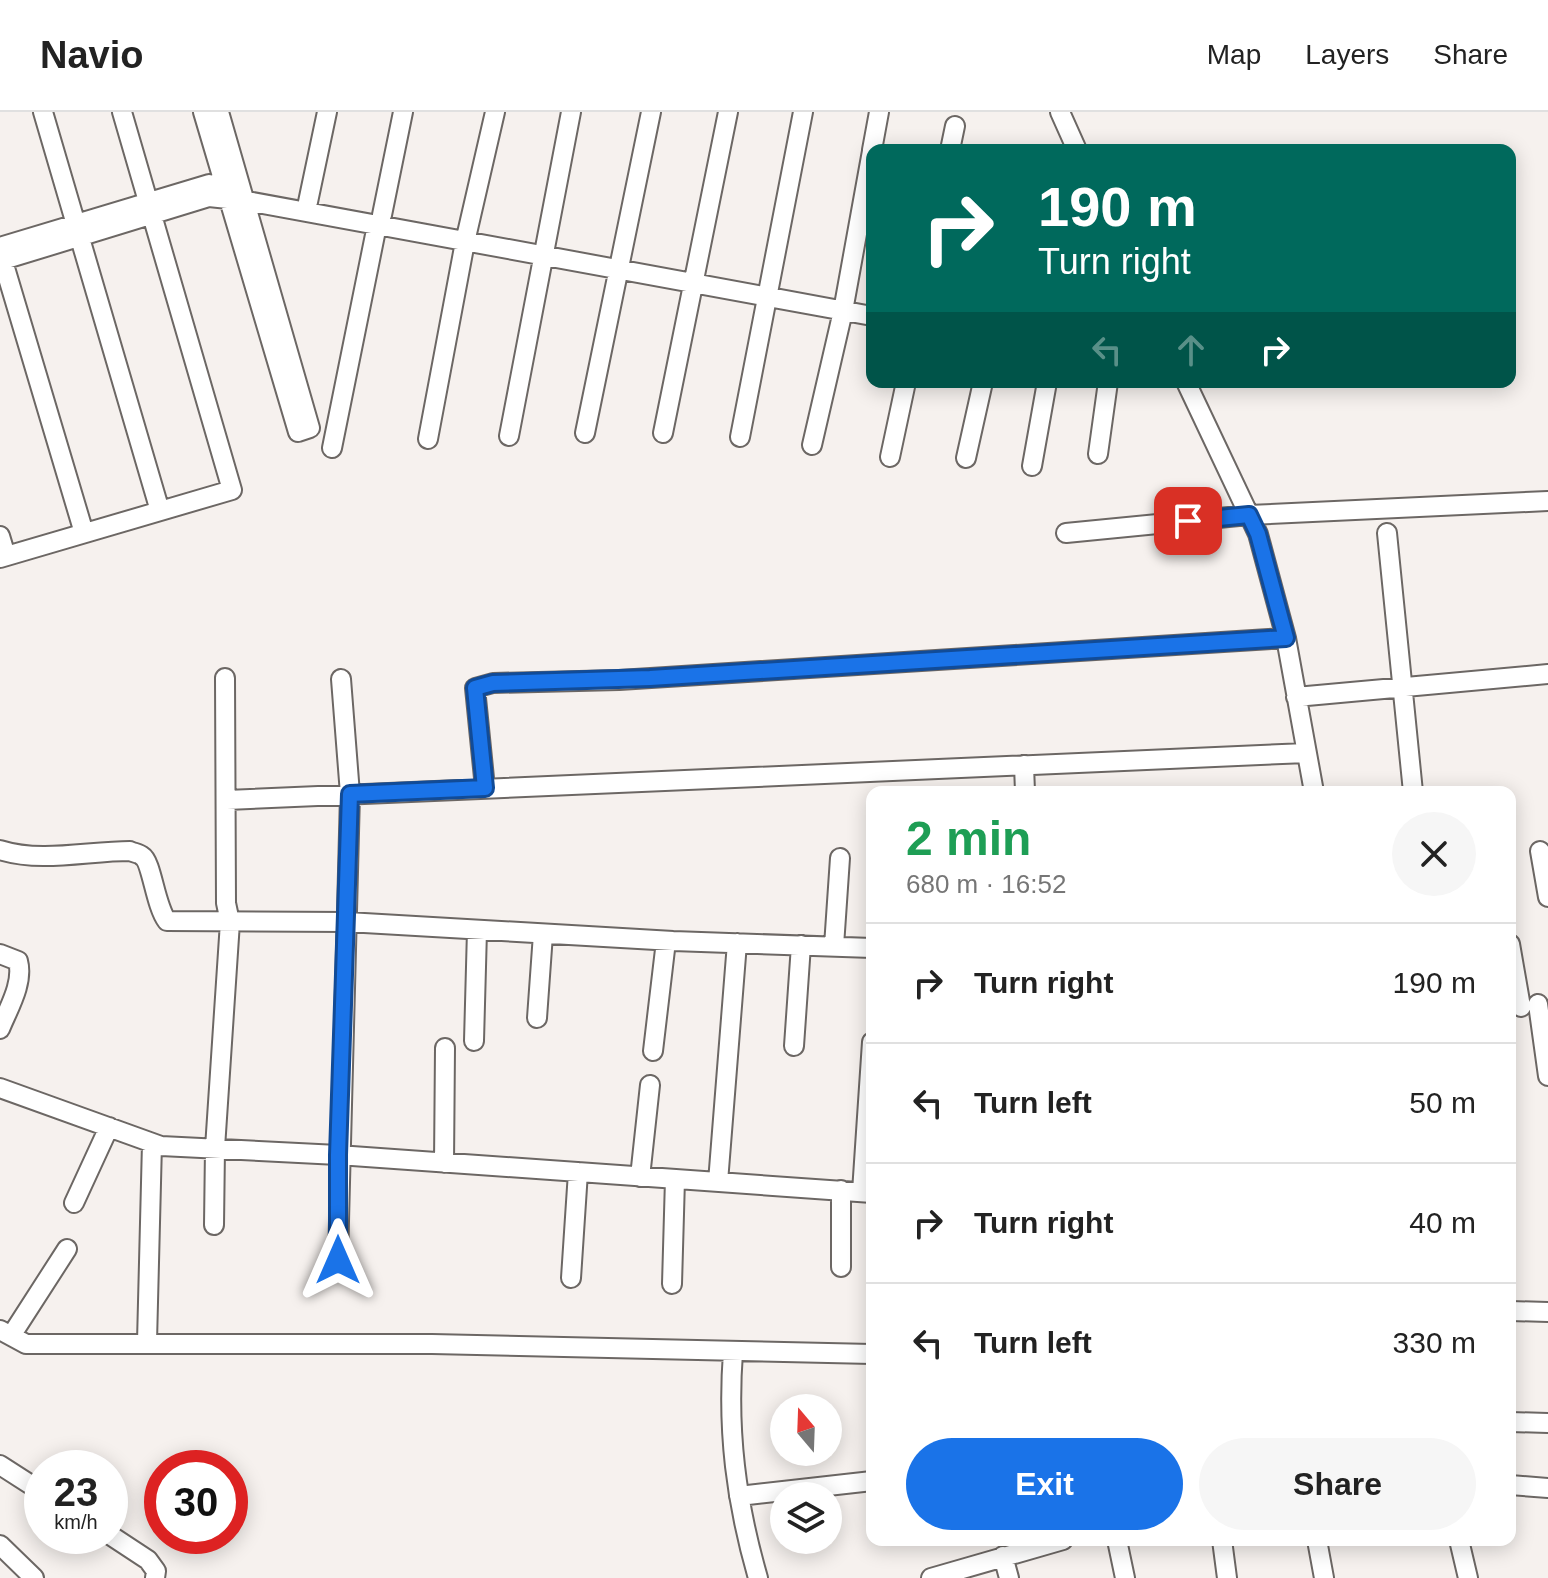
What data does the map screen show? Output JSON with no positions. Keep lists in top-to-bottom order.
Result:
{
  "north": "top",
  "page": {
    "header": "Navio",
    "nav": ["Map", "Layers", "Share"],
    "turn": ["190 m", "Turn right"],
    "heading": ["2 min", "680 m · 16:52"],
    "list": [
      {
        "name": "Turn right",
        "value": "190 m"
      },
      {
        "name": "Turn left",
        "value": "50 m"
      },
      {
        "name": "Turn right",
        "value": "40 m"
      },
      {
        "name": "Turn left",
        "value": "330 m"
      }
    ],
    "buttons": ["Exit", "Share"],
    "speed": "23 km/h",
    "limit": "30"
  }
}
